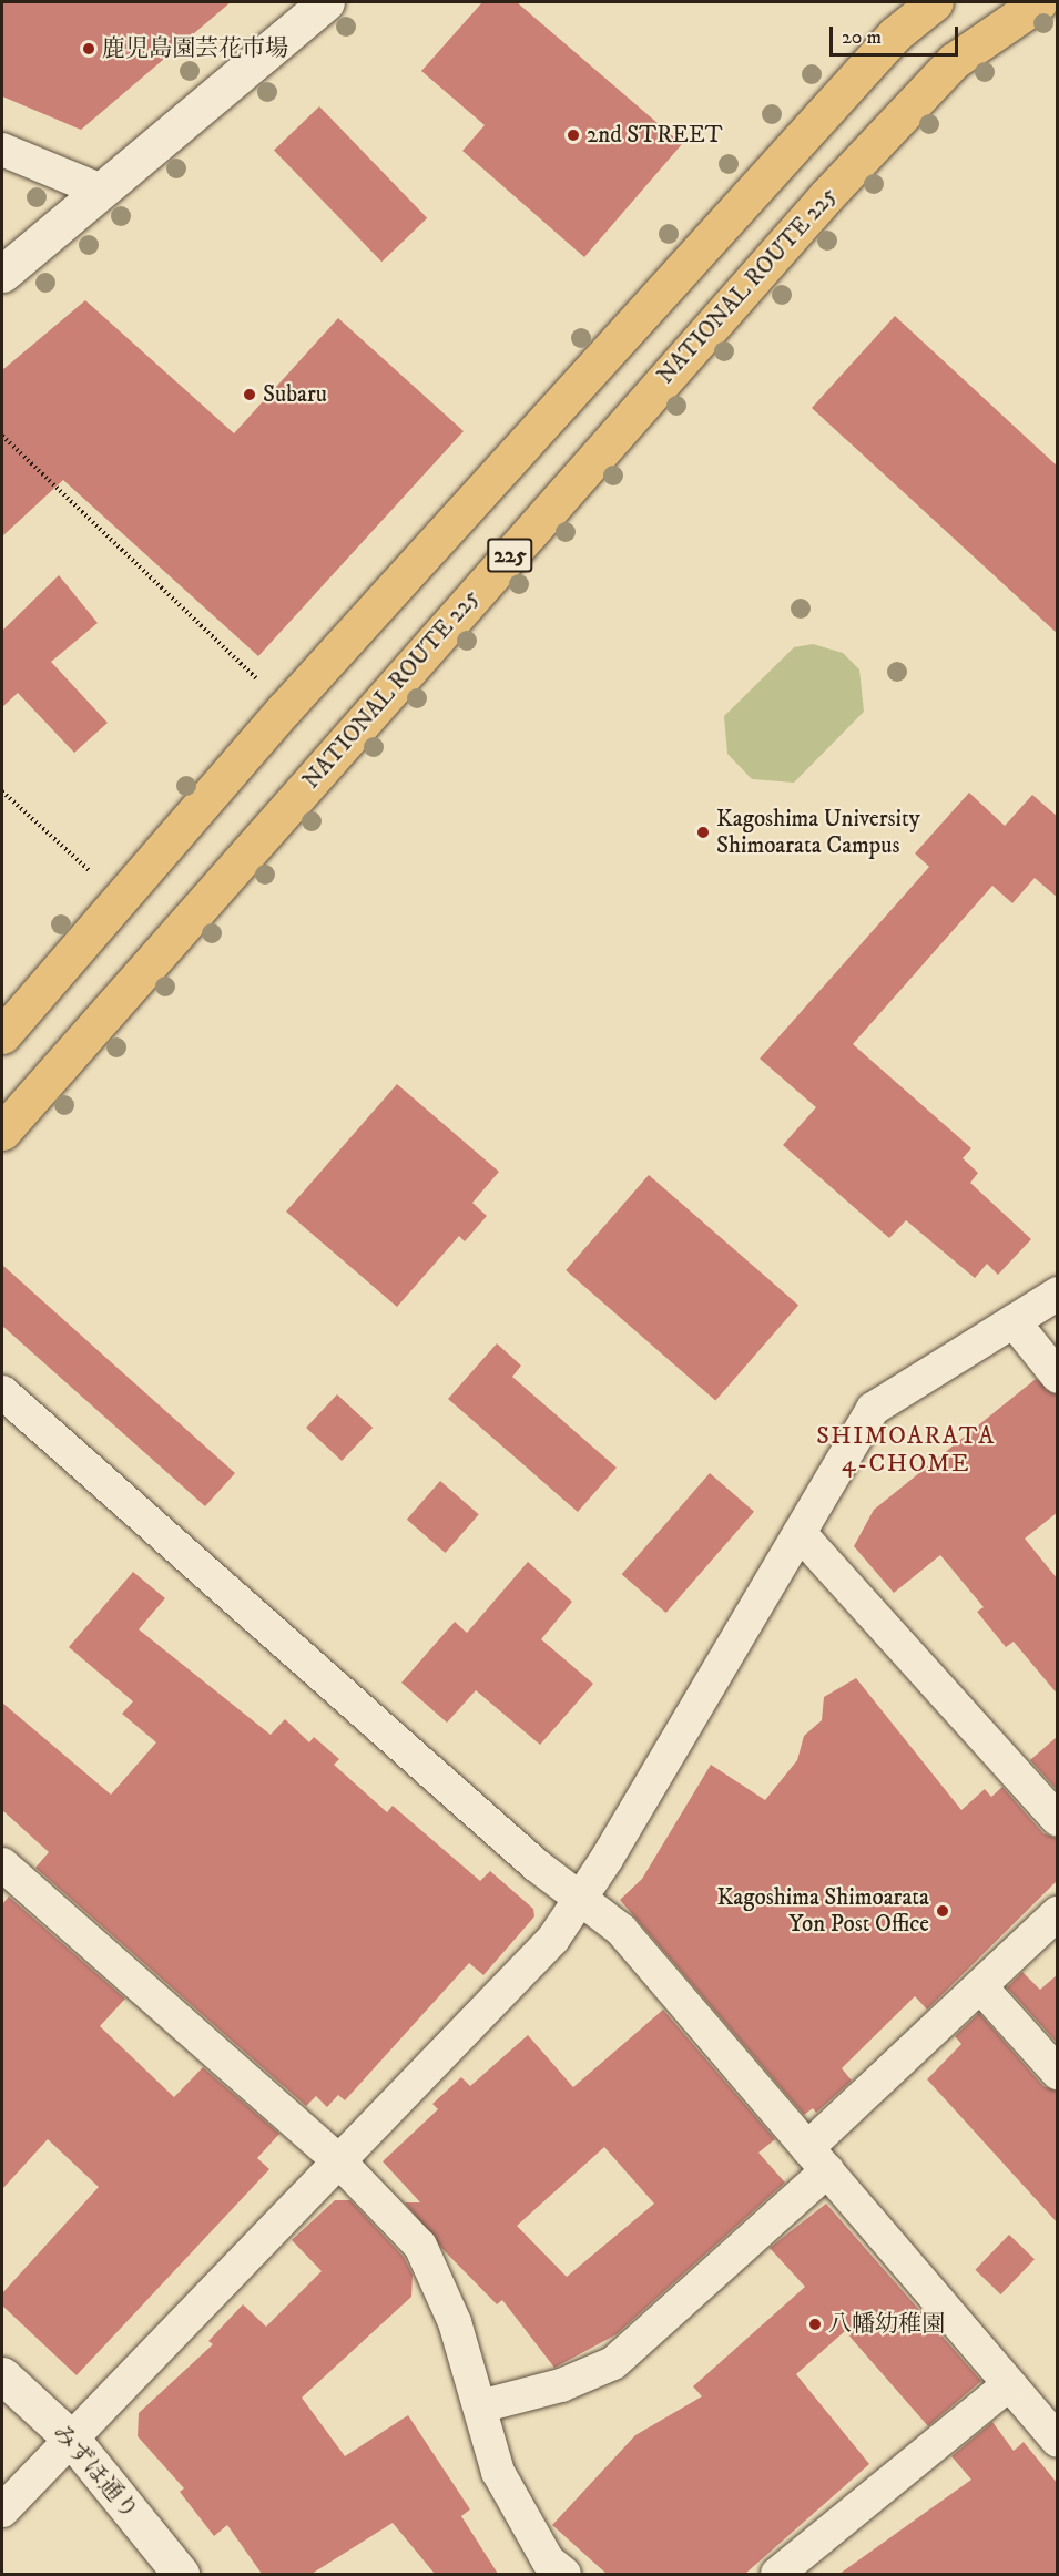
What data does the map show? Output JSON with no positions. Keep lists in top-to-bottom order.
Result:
{
  "streets": {
    "highway": ["NATIONAL ROUTE 225", "225"],
    "street": ["みずほ通り"]
  },
  "districts": ["SHIMOARATA 4-CHOME"],
  "places": [
    "鹿児島園芸花市場",
    "2nd STREET",
    "Subaru",
    "Kagoshima University Shimoarata Campus",
    "Kagoshima Shimoarata Yon Post Office",
    "八幡幼稚園"
  ],
  "scale_bar": "20 m"
}
